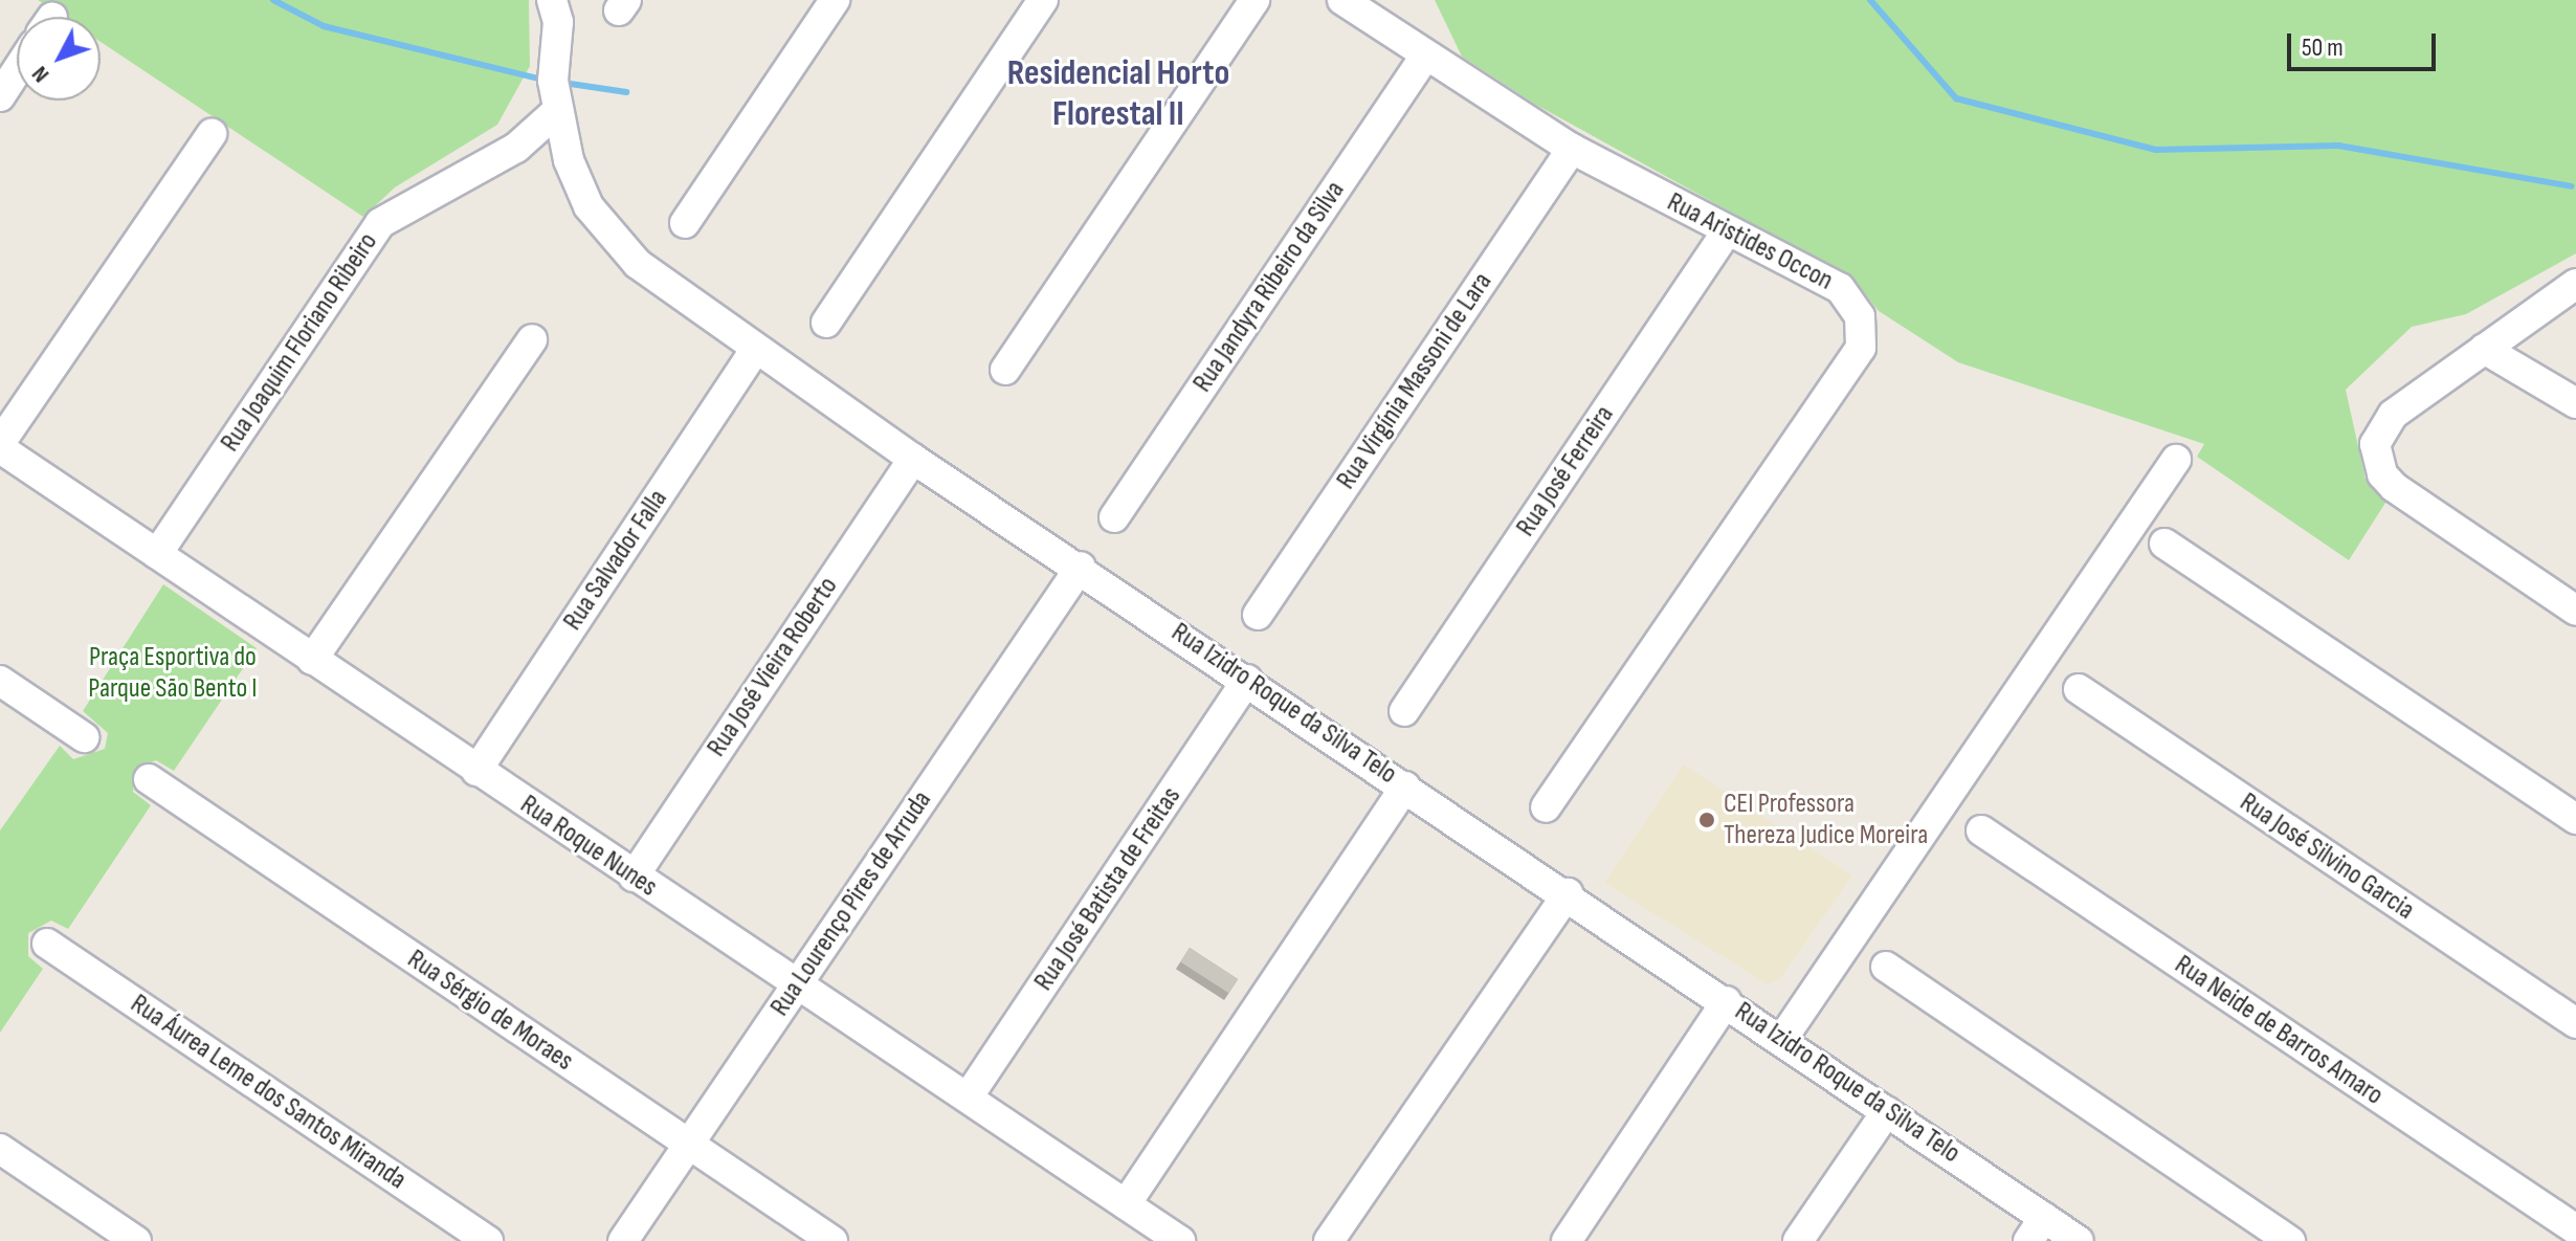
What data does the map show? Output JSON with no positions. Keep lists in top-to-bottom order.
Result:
{
  "streets": {
    "street": [
      "Rua Aristides Occon",
      "Rua Jandyra Ribeiro da Silva",
      "Rua Joaquim Floriano Ribeiro",
      "Rua Virgínia Massoni de Lara",
      "Rua José Ferreira",
      "Rua Salvador Falla",
      "Rua José Vieira Roberto",
      "Rua Izidro Roque da Silva Telo",
      "Rua Roque Nunes",
      "Rua José Silvino Garcia",
      "Rua José Batista de Freitas",
      "Rua Lourenço Pires de Arruda",
      "Rua Sérgio de Moraes",
      "Rua Neide de Barros Amaro",
      "Rua Áurea Leme dos Santos Miranda"
    ]
  },
  "crossings": [
    ["Rua Aristides Occon", "Rua Jandyra Ribeiro da Silva"],
    ["Rua Aristides Occon", "Rua Virgínia Massoni de Lara"],
    ["Rua Aristides Occon", "Rua José Ferreira"],
    ["Rua Joaquim Floriano Ribeiro", "Rua Izidro Roque da Silva Telo"],
    ["Rua Joaquim Floriano Ribeiro", "Rua Roque Nunes"],
    ["Rua Salvador Falla", "Rua Izidro Roque da Silva Telo"],
    ["Rua Salvador Falla", "Rua Roque Nunes"],
    ["Rua José Vieira Roberto", "Rua Izidro Roque da Silva Telo"],
    ["Rua José Vieira Roberto", "Rua Roque Nunes"],
    ["Rua Izidro Roque da Silva Telo", "Rua José Batista de Freitas"],
    ["Rua Izidro Roque da Silva Telo", "Rua Lourenço Pires de Arruda"],
    ["Rua Roque Nunes", "Rua José Batista de Freitas"],
    ["Rua Roque Nunes", "Rua Lourenço Pires de Arruda"],
    ["Rua Lourenço Pires de Arruda", "Rua Sérgio de Moraes"]
  ],
  "districts": ["Residencial Horto Florestal II"],
  "parks": ["Praça Esportiva do Parque São Bento I"],
  "places": ["CEI Professora Thereza Judice Moreira"],
  "scale_bar": "50 m",
  "north": "bottom left"
}
